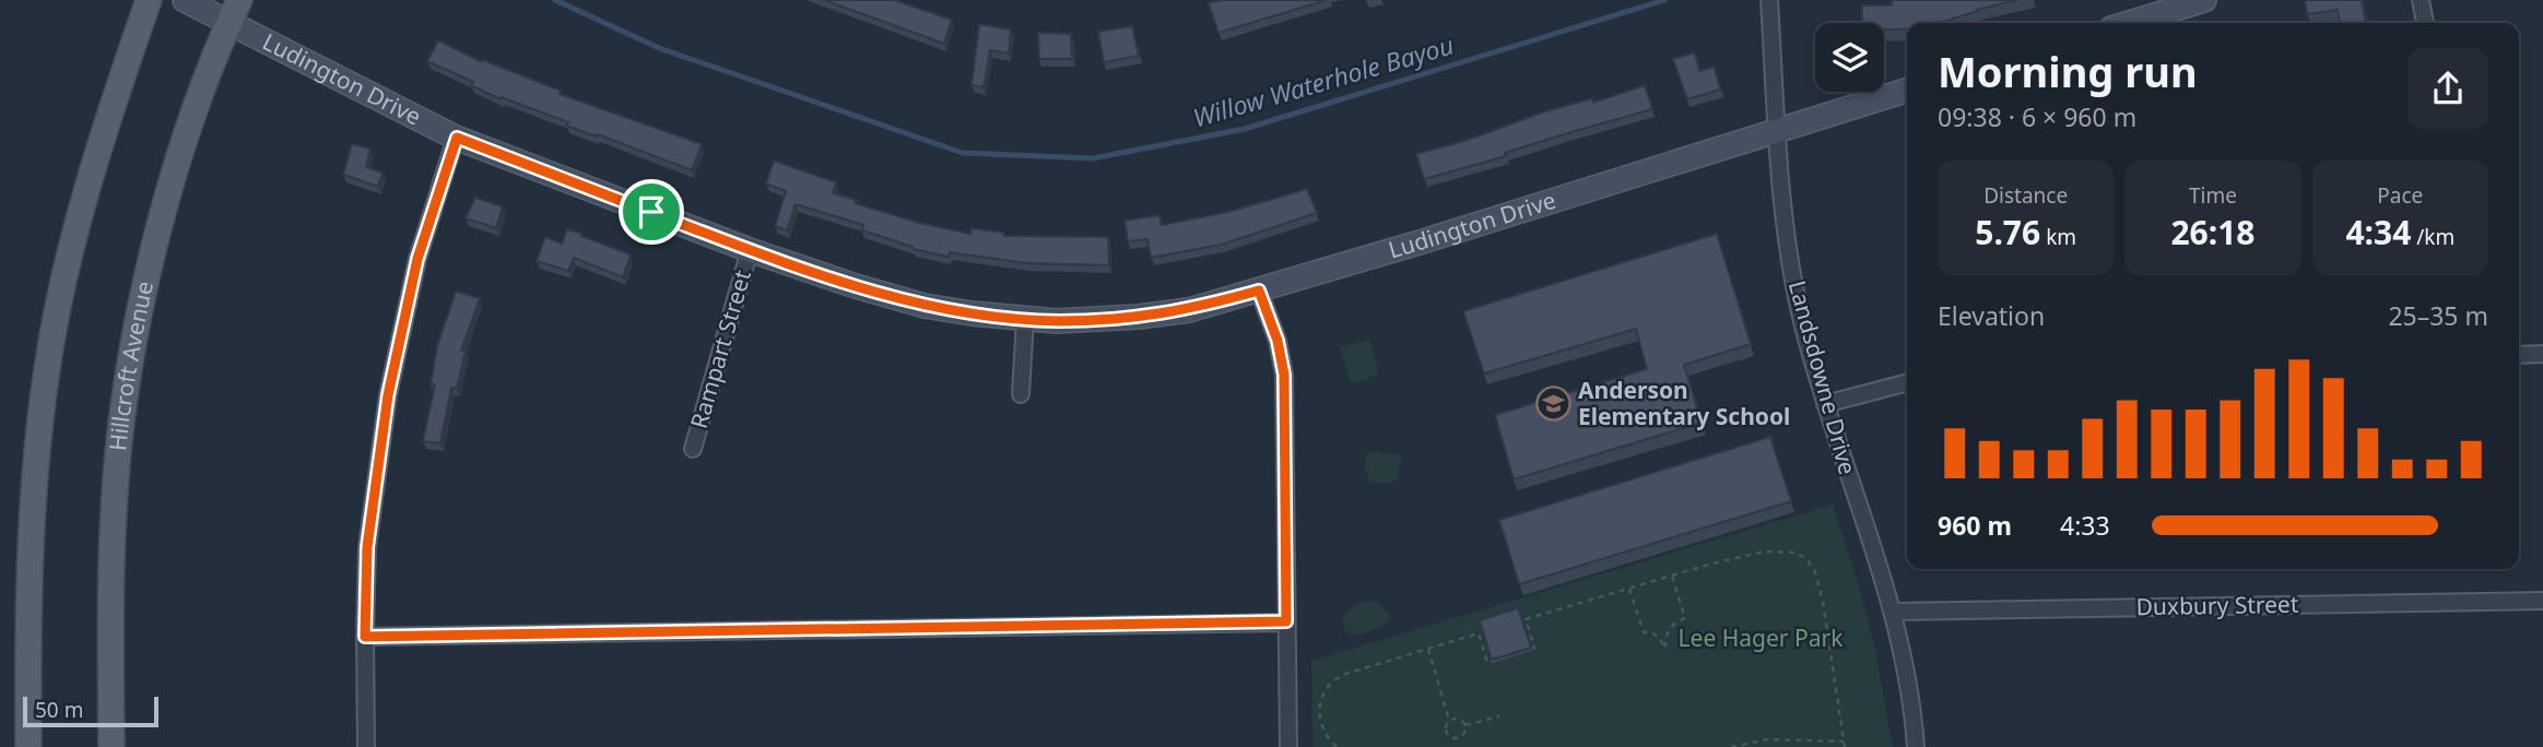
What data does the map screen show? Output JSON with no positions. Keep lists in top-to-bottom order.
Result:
{
  "streets": {
    "main road": ["Hillcroft Avenue"],
    "street": [
      "Ludington Drive",
      "Rampart Street",
      "Landsdowne Drive",
      "Duxbury Street"
    ]
  },
  "crossings": [
    ["Ludington Drive", "Rampart Street"],
    ["Ludington Drive", "Hillcroft Avenue"],
    ["Ludington Drive", "Landsdowne Drive"],
    ["Landsdowne Drive", "Duxbury Street"]
  ],
  "water": ["Willow Waterhole Bayou"],
  "parks": ["Lee Hager Park"],
  "places": {
    "school or university": ["Anderson Elementary School"]
  },
  "scale_bar": "50 m",
  "page": {
    "heading": ["Morning run", "09:38 · 6 × 960 m"],
    "stats": [
      ["Distance", "5.76 km"],
      ["Time", "26:18"],
      ["Pace", "4:34 /km"]
    ],
    "chart": ["Elevation", "25–35 m"],
    "list": [
      {
        "name": "960 m",
        "note": "4:33"
      }
    ],
    "scale": "50 m"
  }
}
